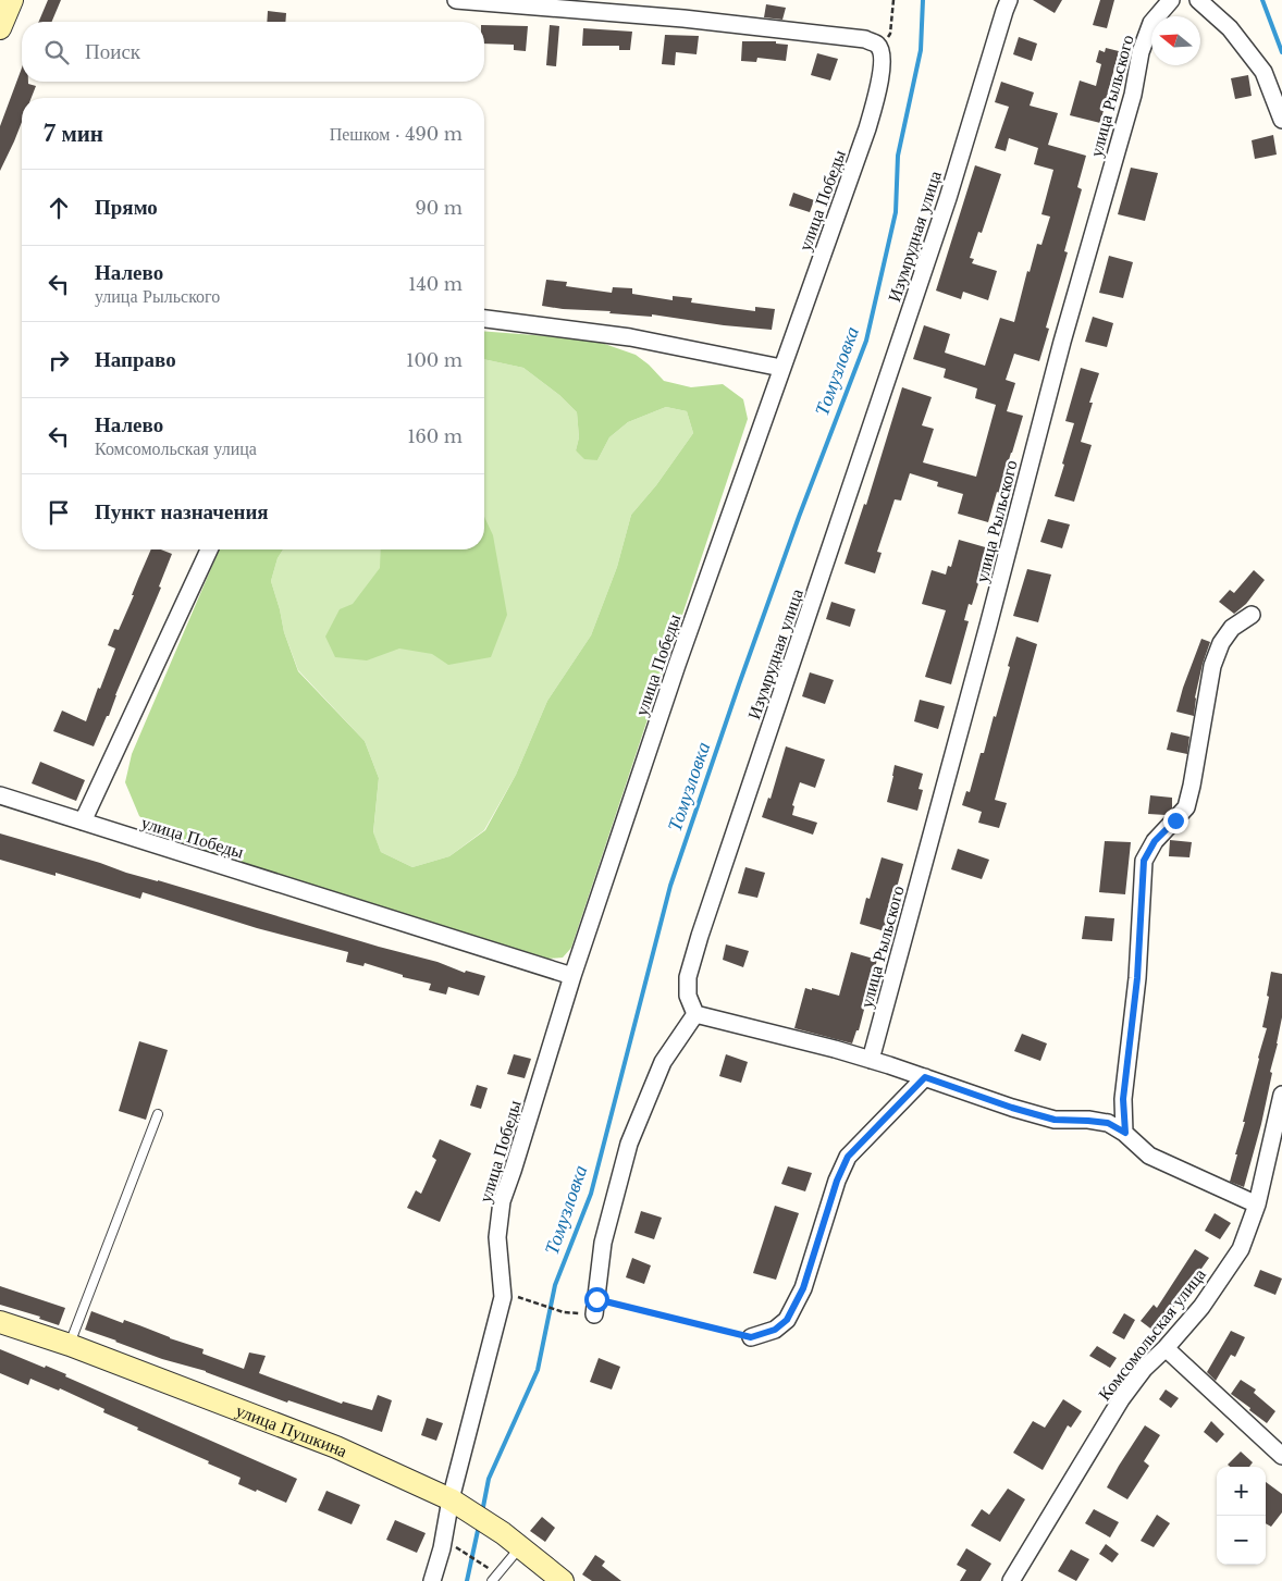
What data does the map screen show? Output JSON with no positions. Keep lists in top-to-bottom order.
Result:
{
  "streets": {
    "main road": ["улица Пушкина"],
    "street": [
      "улица Рыльского",
      "улица Победы",
      "Изумрудная улица",
      "Комсомольская улица"
    ]
  },
  "crossings": [
    ["улица Победы", "улица Пушкина"]
  ],
  "water": ["Томузловка"],
  "north": "left",
  "page": {
    "search": "Поиск",
    "heading": ["7 мин", "Пешком · 490 m"],
    "list": [
      ["Прямо", "90 m"],
      ["Налево", "улица Рыльского", "140 m"],
      ["Направо", "100 m"],
      ["Налево", "Комсомольская улица", "160 m"],
      "Пункт назначения"
    ],
    "map_buttons": ["+", "−"]
  }
}
